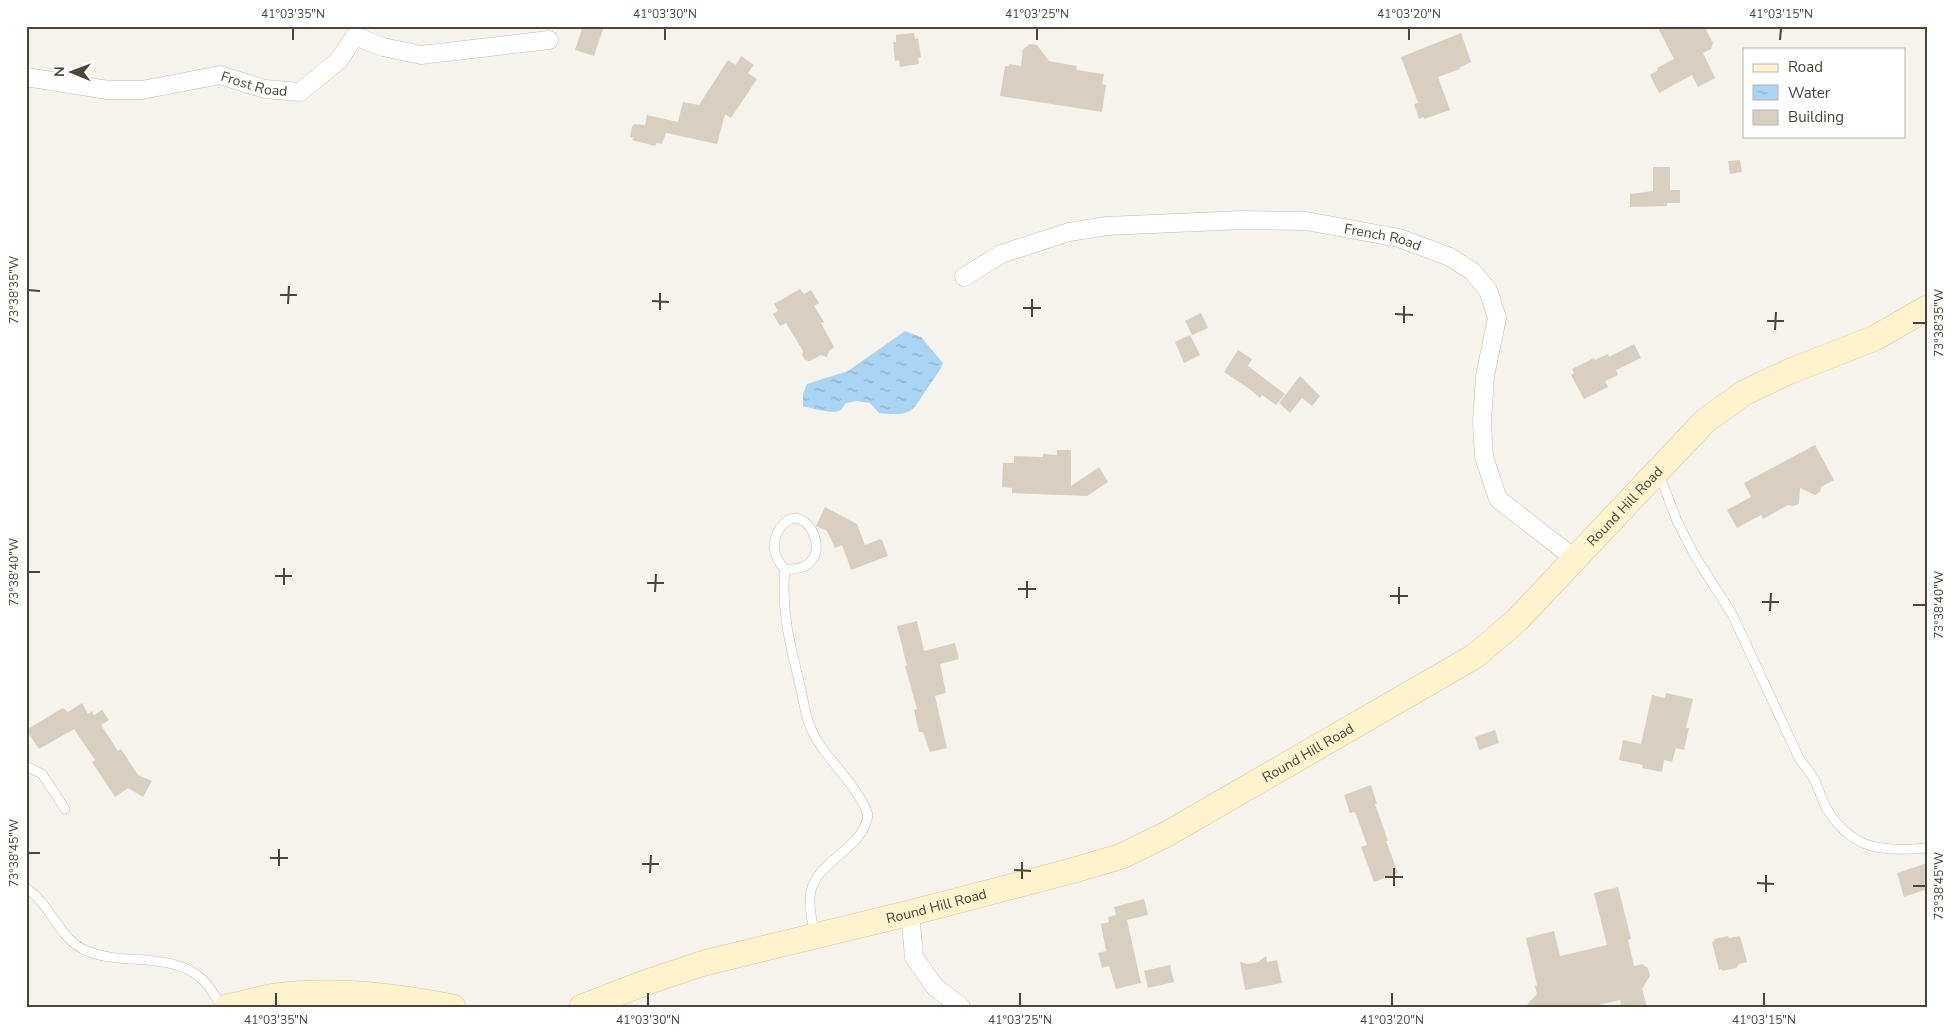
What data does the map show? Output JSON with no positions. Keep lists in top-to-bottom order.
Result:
{
  "streets": {
    "street": ["Frost Road", "French Road", "Round Hill Road"]
  },
  "crossings": [
    ["French Road", "Round Hill Road"]
  ],
  "legend": ["Road", "Water", "Building"],
  "north": "left",
  "coordinates": [
    "41°03'35\"N",
    "41°03'30\"N",
    "41°03'25\"N",
    "41°03'20\"N",
    "41°03'15\"N",
    "73°38'35\"W",
    "73°38'40\"W",
    "73°38'45\"W"
  ]
}
